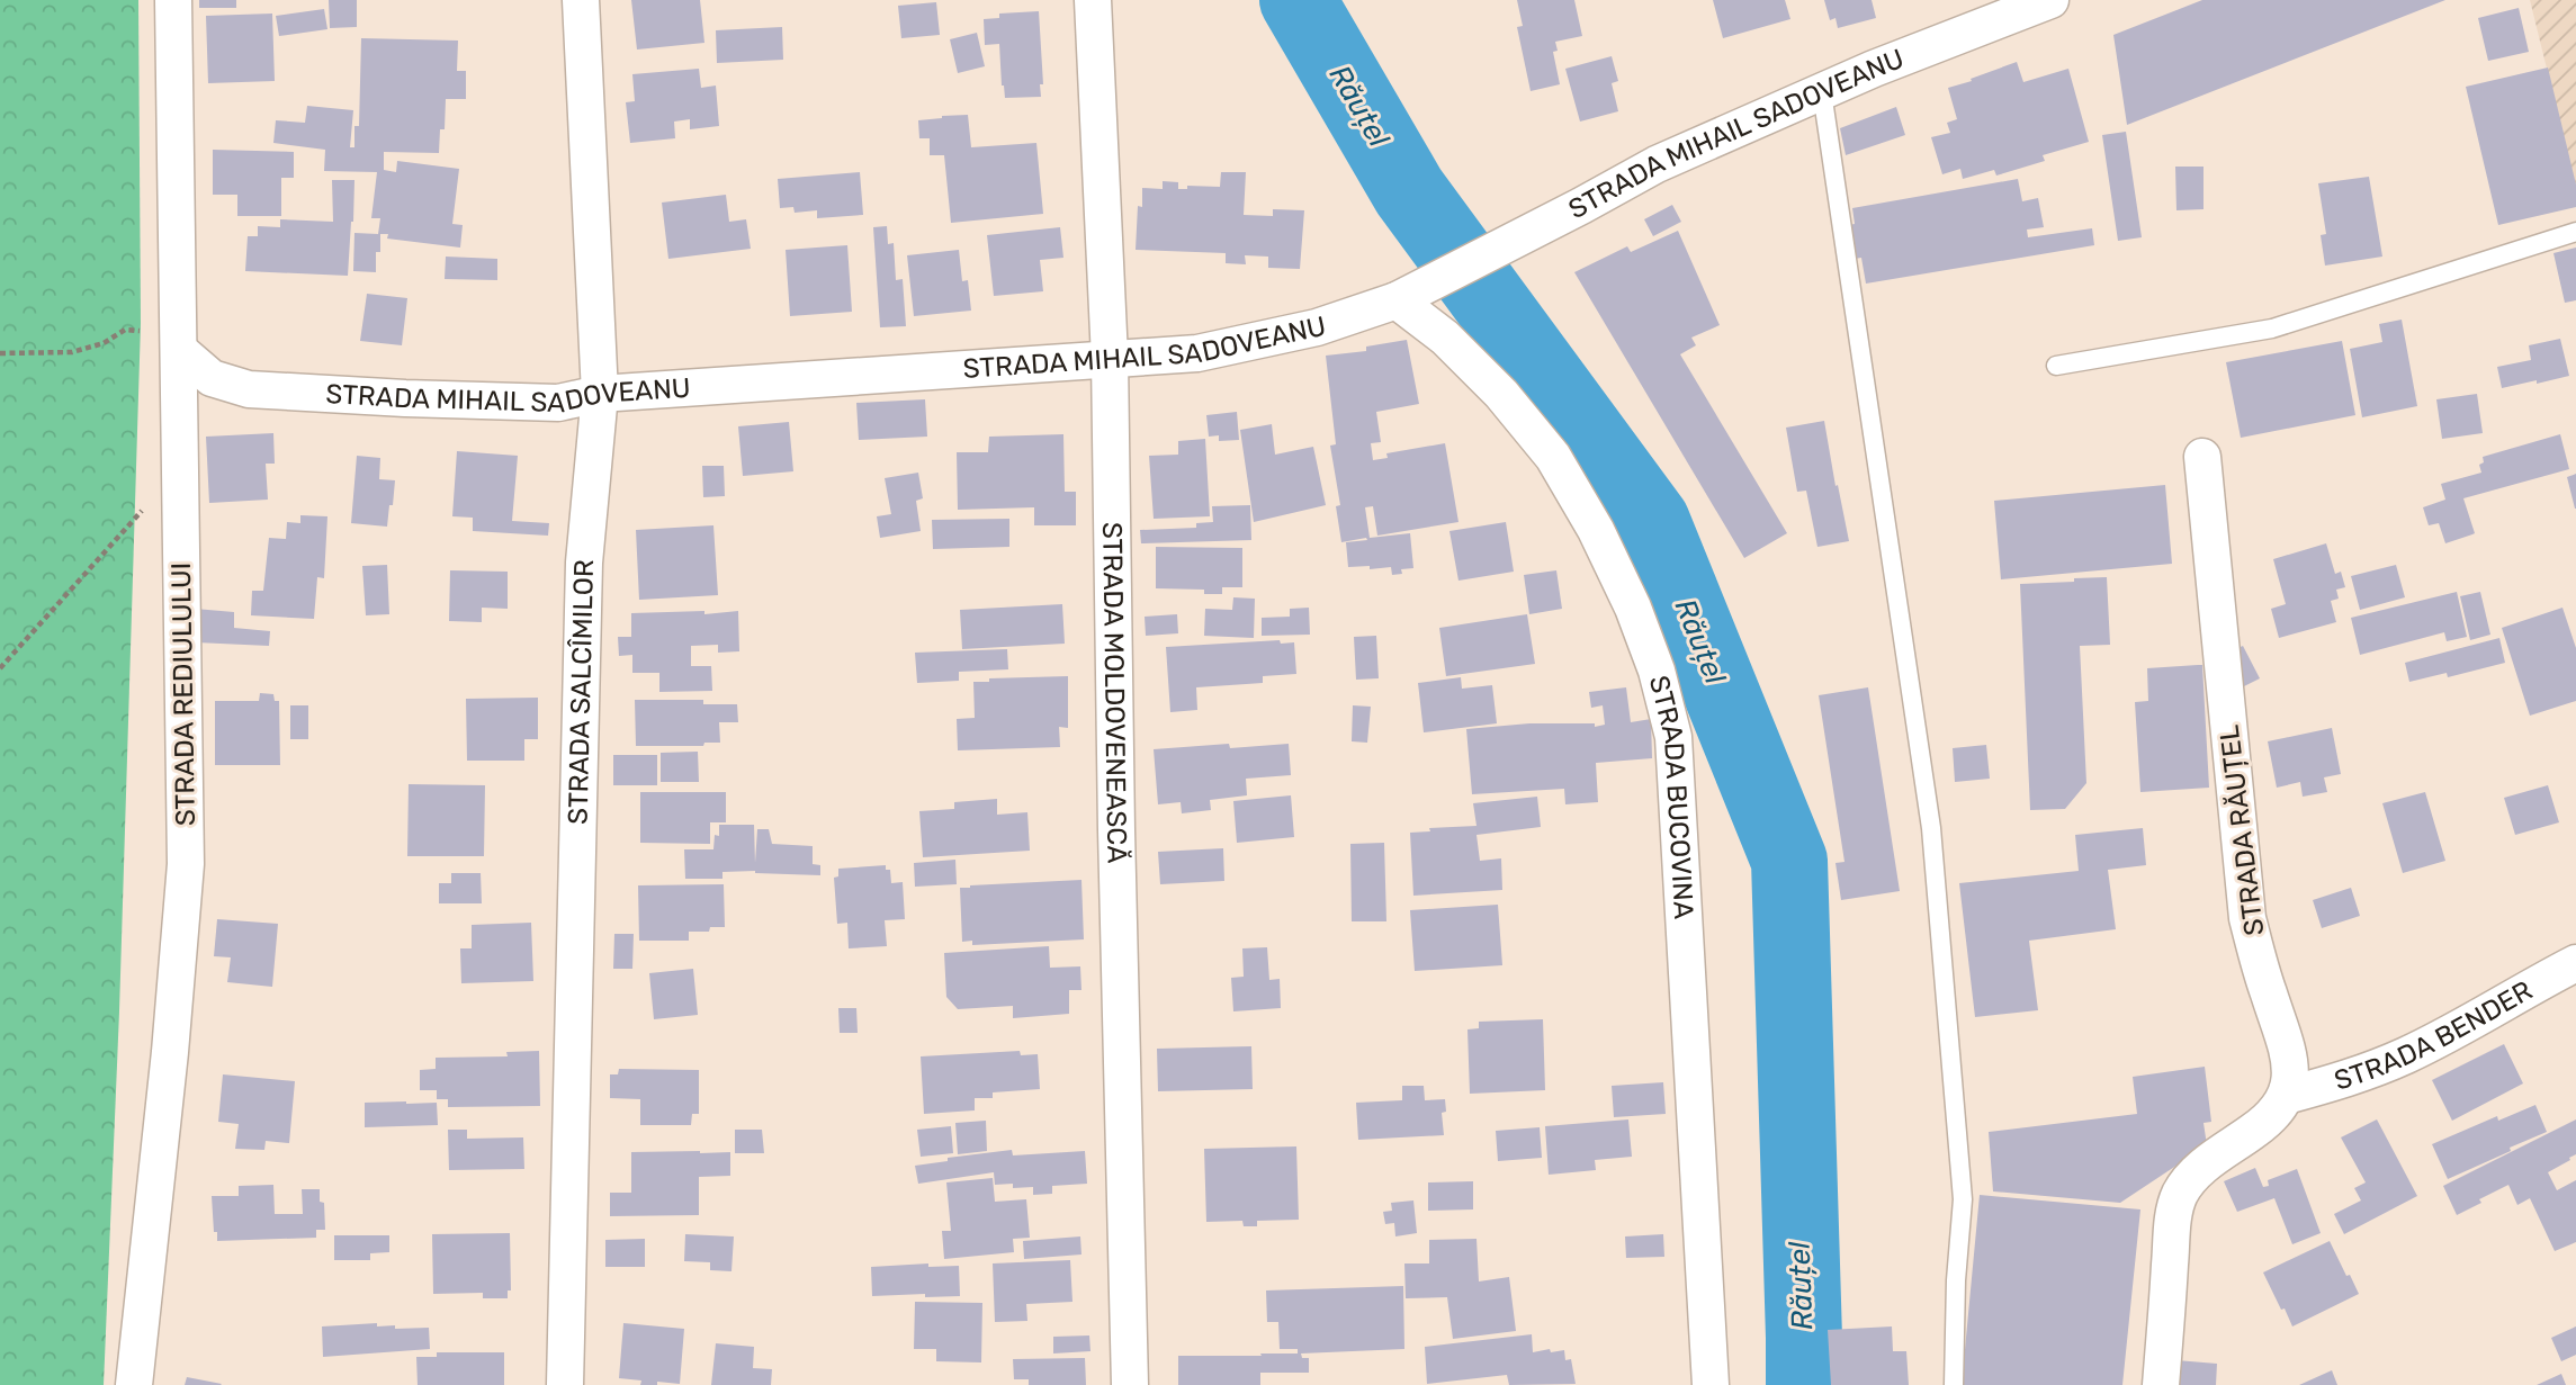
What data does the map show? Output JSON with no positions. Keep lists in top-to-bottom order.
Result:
{
  "streets": {
    "street": [
      "STRADA MIHAIL SADOVEANU",
      "STRADA SALCÎMILOR",
      "STRADA MOLDOVENEASCĂ",
      "STRADA REDIULULUI",
      "STRADA BUCOVINA",
      "STRADA RĂUȚEL",
      "STRADA BENDER"
    ]
  },
  "crossings": [
    ["STRADA MIHAIL SADOVEANU", "STRADA SALCÎMILOR"],
    ["STRADA MIHAIL SADOVEANU", "STRADA MOLDOVENEASCĂ"],
    ["STRADA MIHAIL SADOVEANU", "STRADA REDIULULUI"],
    ["STRADA MIHAIL SADOVEANU", "STRADA BUCOVINA"],
    ["STRADA RĂUȚEL", "STRADA BENDER"]
  ],
  "water": ["Răuțel"]
}
